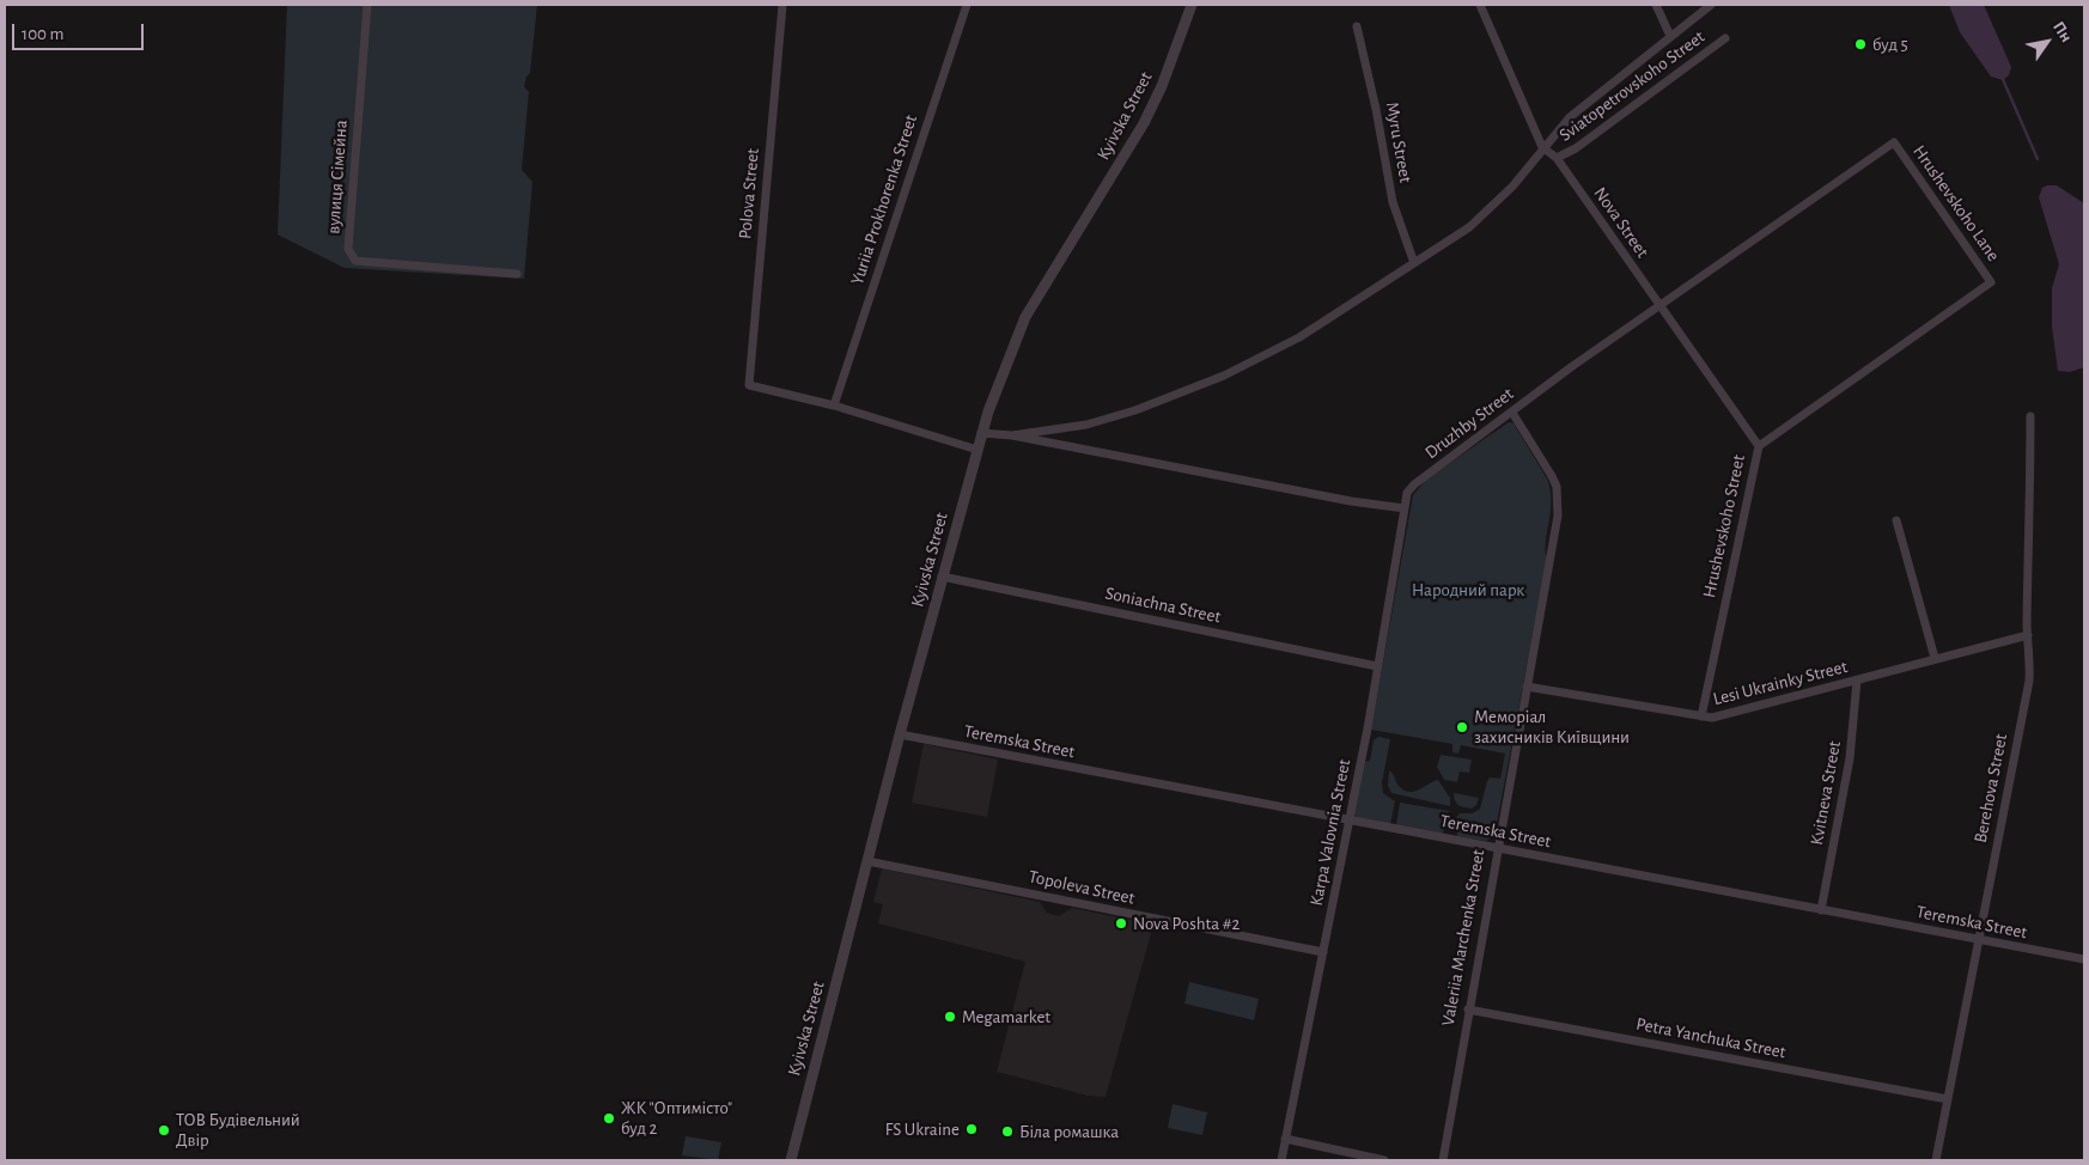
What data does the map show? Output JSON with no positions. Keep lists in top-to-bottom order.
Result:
{
  "streets": {
    "street": [
      "Sviatopetrovskoho Street",
      "Kyivska Street",
      "Myru Street",
      "вулиця Сімейна",
      "Polova Street",
      "Yuriia Prokhorenka Street",
      "Hrushevskoho Lane",
      "Nova Street",
      "Druzhby Street",
      "Hrushevskoho Street",
      "Soniachna Street",
      "Lesi Ukrainky Street",
      "Teremska Street",
      "Berehova Street",
      "Kvitneva Street",
      "Karpa Valovnia Street",
      "Topoleva Street",
      "Valeriia Marchenka Street",
      "Petra Yanchuka Street"
    ]
  },
  "crossings": [
    ["Sviatopetrovskoho Street", "Myru Street"],
    ["Sviatopetrovskoho Street", "Nova Street"],
    ["Kyivska Street", "Soniachna Street"],
    ["Kyivska Street", "Teremska Street"],
    ["Kyivska Street", "Topoleva Street"],
    ["Polova Street", "Yuriia Prokhorenka Street"],
    ["Hrushevskoho Lane", "Druzhby Street"],
    ["Hrushevskoho Lane", "Hrushevskoho Street"],
    ["Nova Street", "Druzhby Street"],
    ["Nova Street", "Hrushevskoho Street"],
    ["Druzhby Street", "Karpa Valovnia Street"],
    ["Druzhby Street", "Valeriia Marchenka Street"],
    ["Hrushevskoho Street", "Lesi Ukrainky Street"],
    ["Soniachna Street", "Karpa Valovnia Street"],
    ["Lesi Ukrainky Street", "Berehova Street"],
    ["Lesi Ukrainky Street", "Kvitneva Street"],
    ["Lesi Ukrainky Street", "Valeriia Marchenka Street"],
    ["Teremska Street", "Berehova Street"],
    ["Teremska Street", "Kvitneva Street"],
    ["Teremska Street", "Karpa Valovnia Street"],
    ["Teremska Street", "Valeriia Marchenka Street"],
    ["Berehova Street", "Petra Yanchuka Street"],
    ["Karpa Valovnia Street", "Topoleva Street"],
    ["Valeriia Marchenka Street", "Petra Yanchuka Street"]
  ],
  "parks": ["Народний парк"],
  "places": [
    "буд 5",
    "Меморіал захисників Київщини",
    "Nova Poshta #2",
    "Megamarket",
    "ЖК \"Оптимісто\" буд 2",
    "FS Ukraine",
    "ТОВ Будівельний Двір",
    "Біла ромашка"
  ],
  "scale_bar": "100 m",
  "north": "top right"
}
